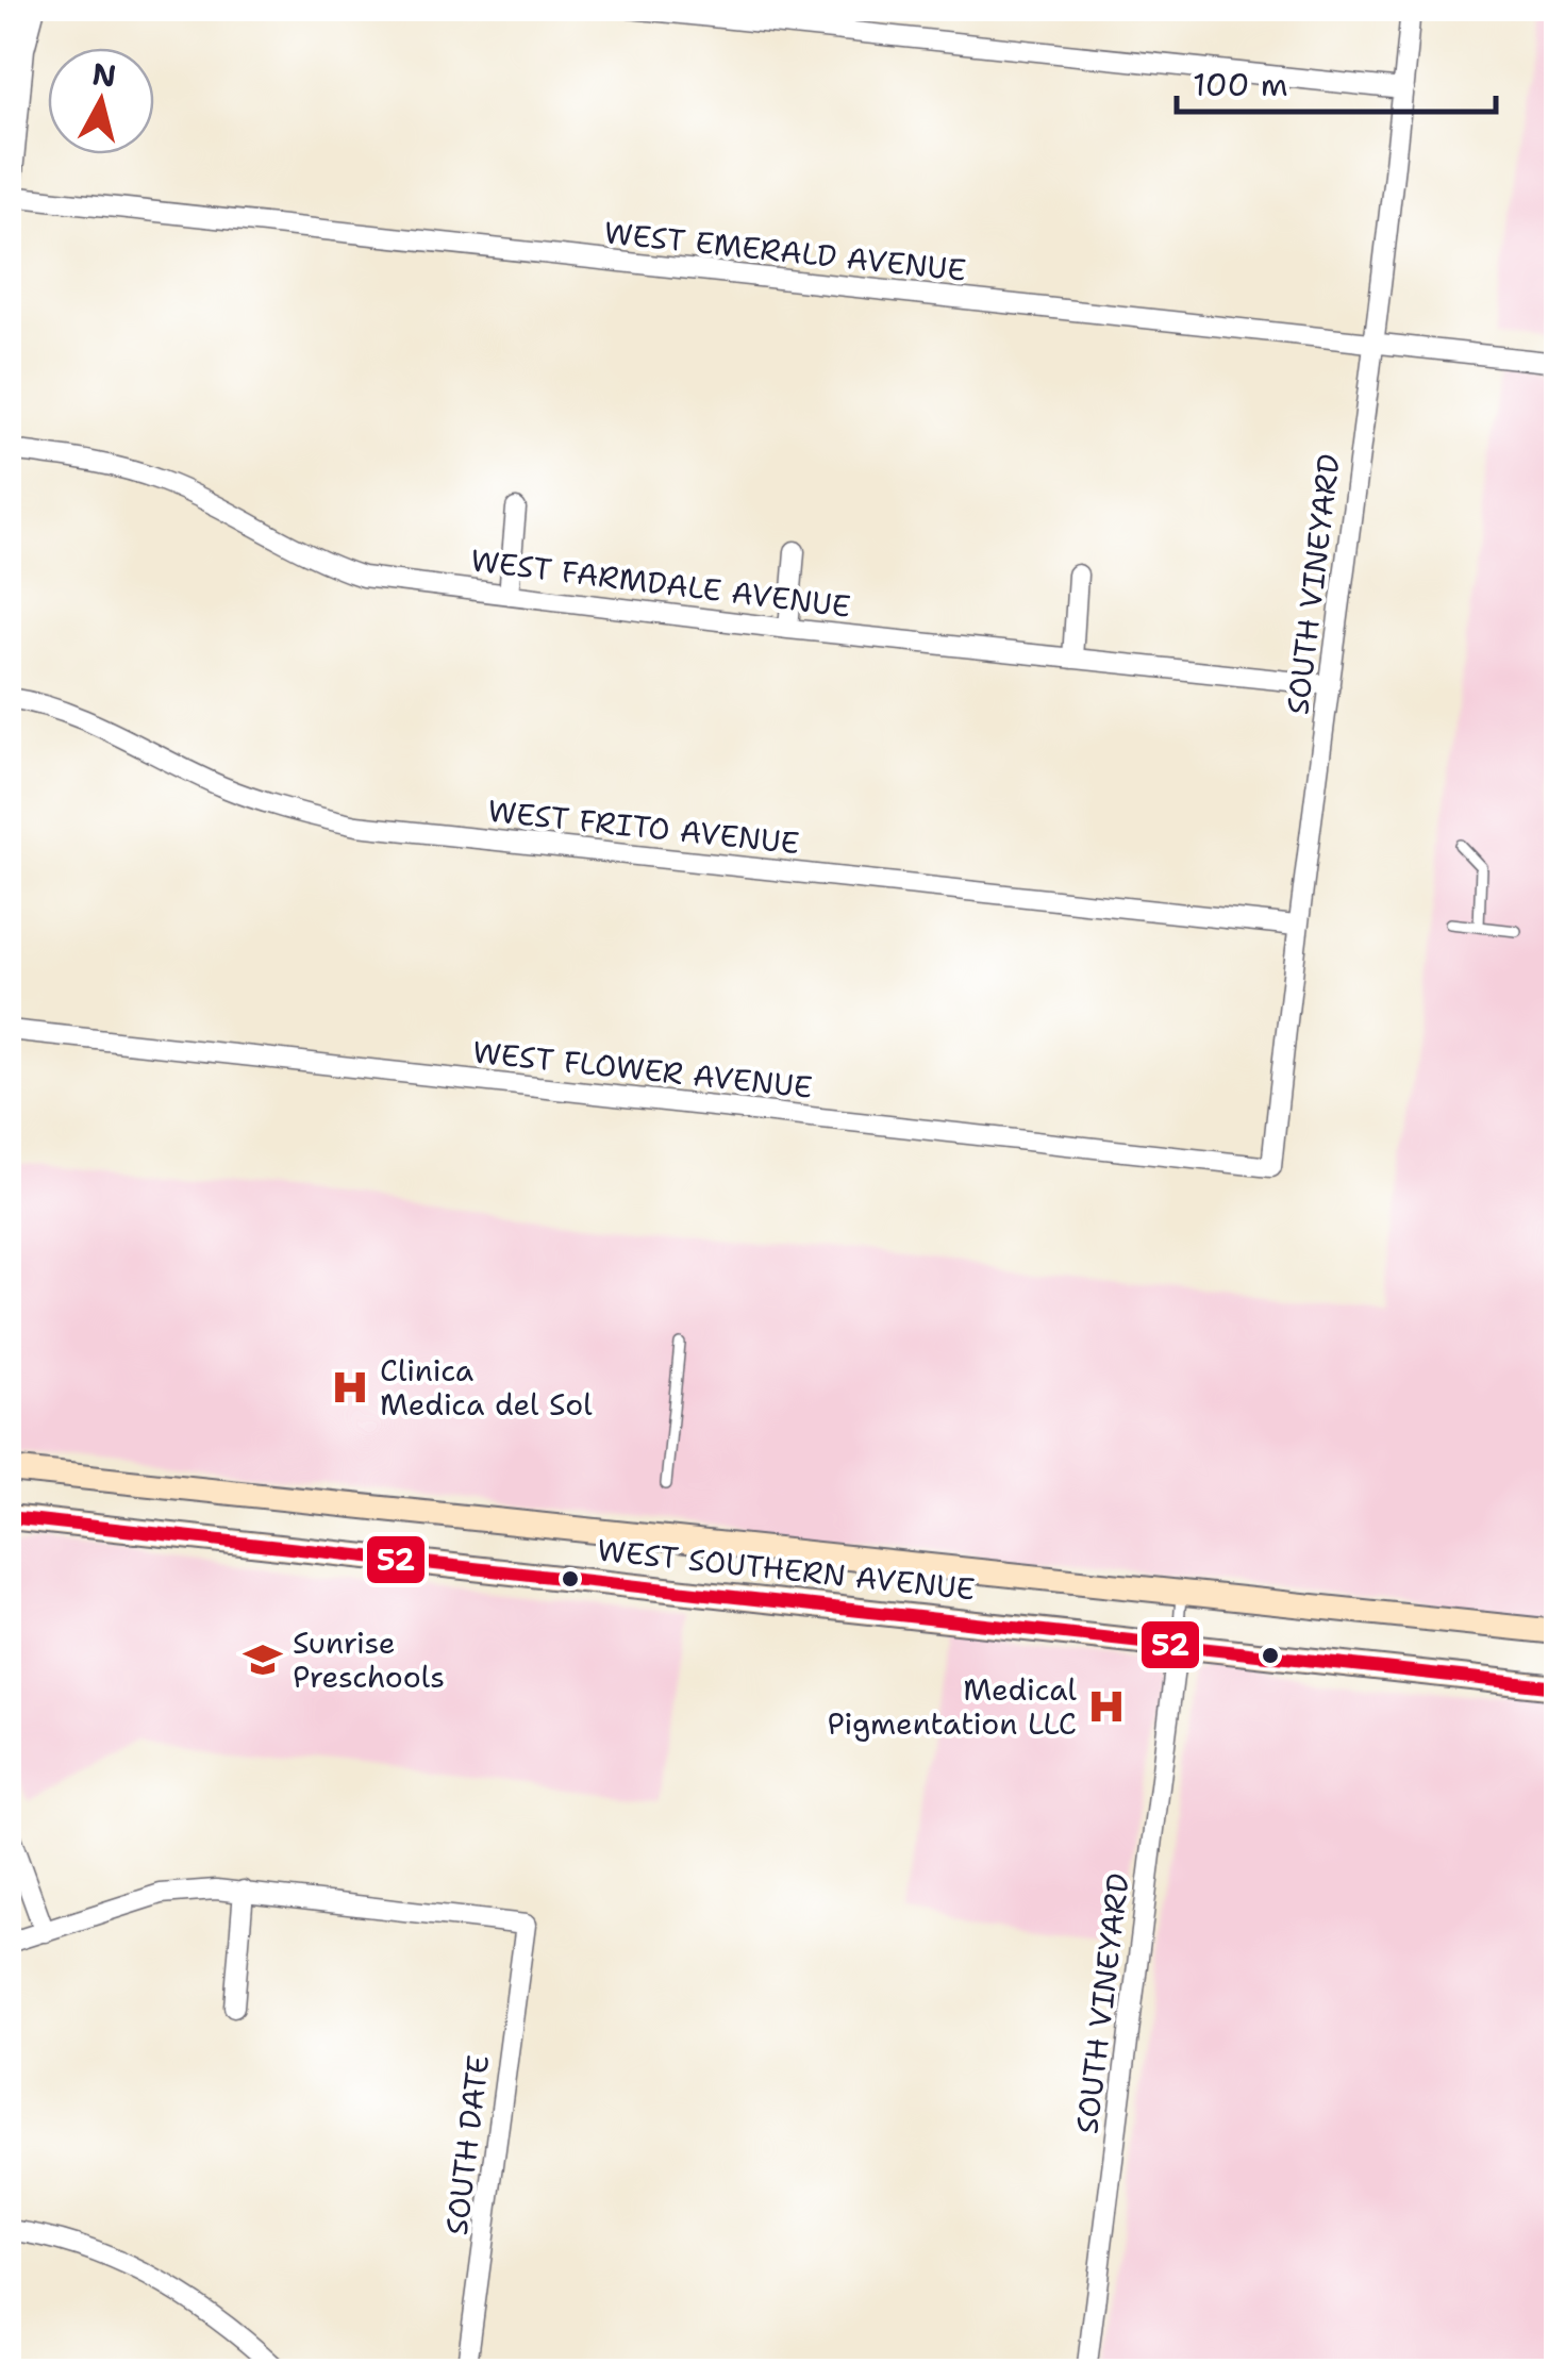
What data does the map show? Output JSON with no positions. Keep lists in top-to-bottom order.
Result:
{
  "streets": {
    "main road": ["WEST SOUTHERN AVENUE"],
    "street": [
      "WEST EMERALD AVENUE",
      "WEST FARMDALE AVENUE",
      "SOUTH VINEYARD",
      "WEST FRITO AVENUE",
      "WEST FLOWER AVENUE",
      "SOUTH DATE"
    ]
  },
  "crossings": [
    ["WEST EMERALD AVENUE", "SOUTH VINEYARD"],
    ["WEST FARMDALE AVENUE", "SOUTH VINEYARD"],
    ["SOUTH VINEYARD", "WEST FRITO AVENUE"],
    ["SOUTH VINEYARD", "WEST FLOWER AVENUE"],
    ["SOUTH VINEYARD", "WEST SOUTHERN AVENUE"]
  ],
  "places": {
    "hospital": ["Clinica Medica del Sol", "Medical Pigmentation LLC"],
    "school or university": ["Sunrise Preschools"]
  },
  "lines": ["transit line 52"],
  "scale_bar": "100 m",
  "north": "top"
}
